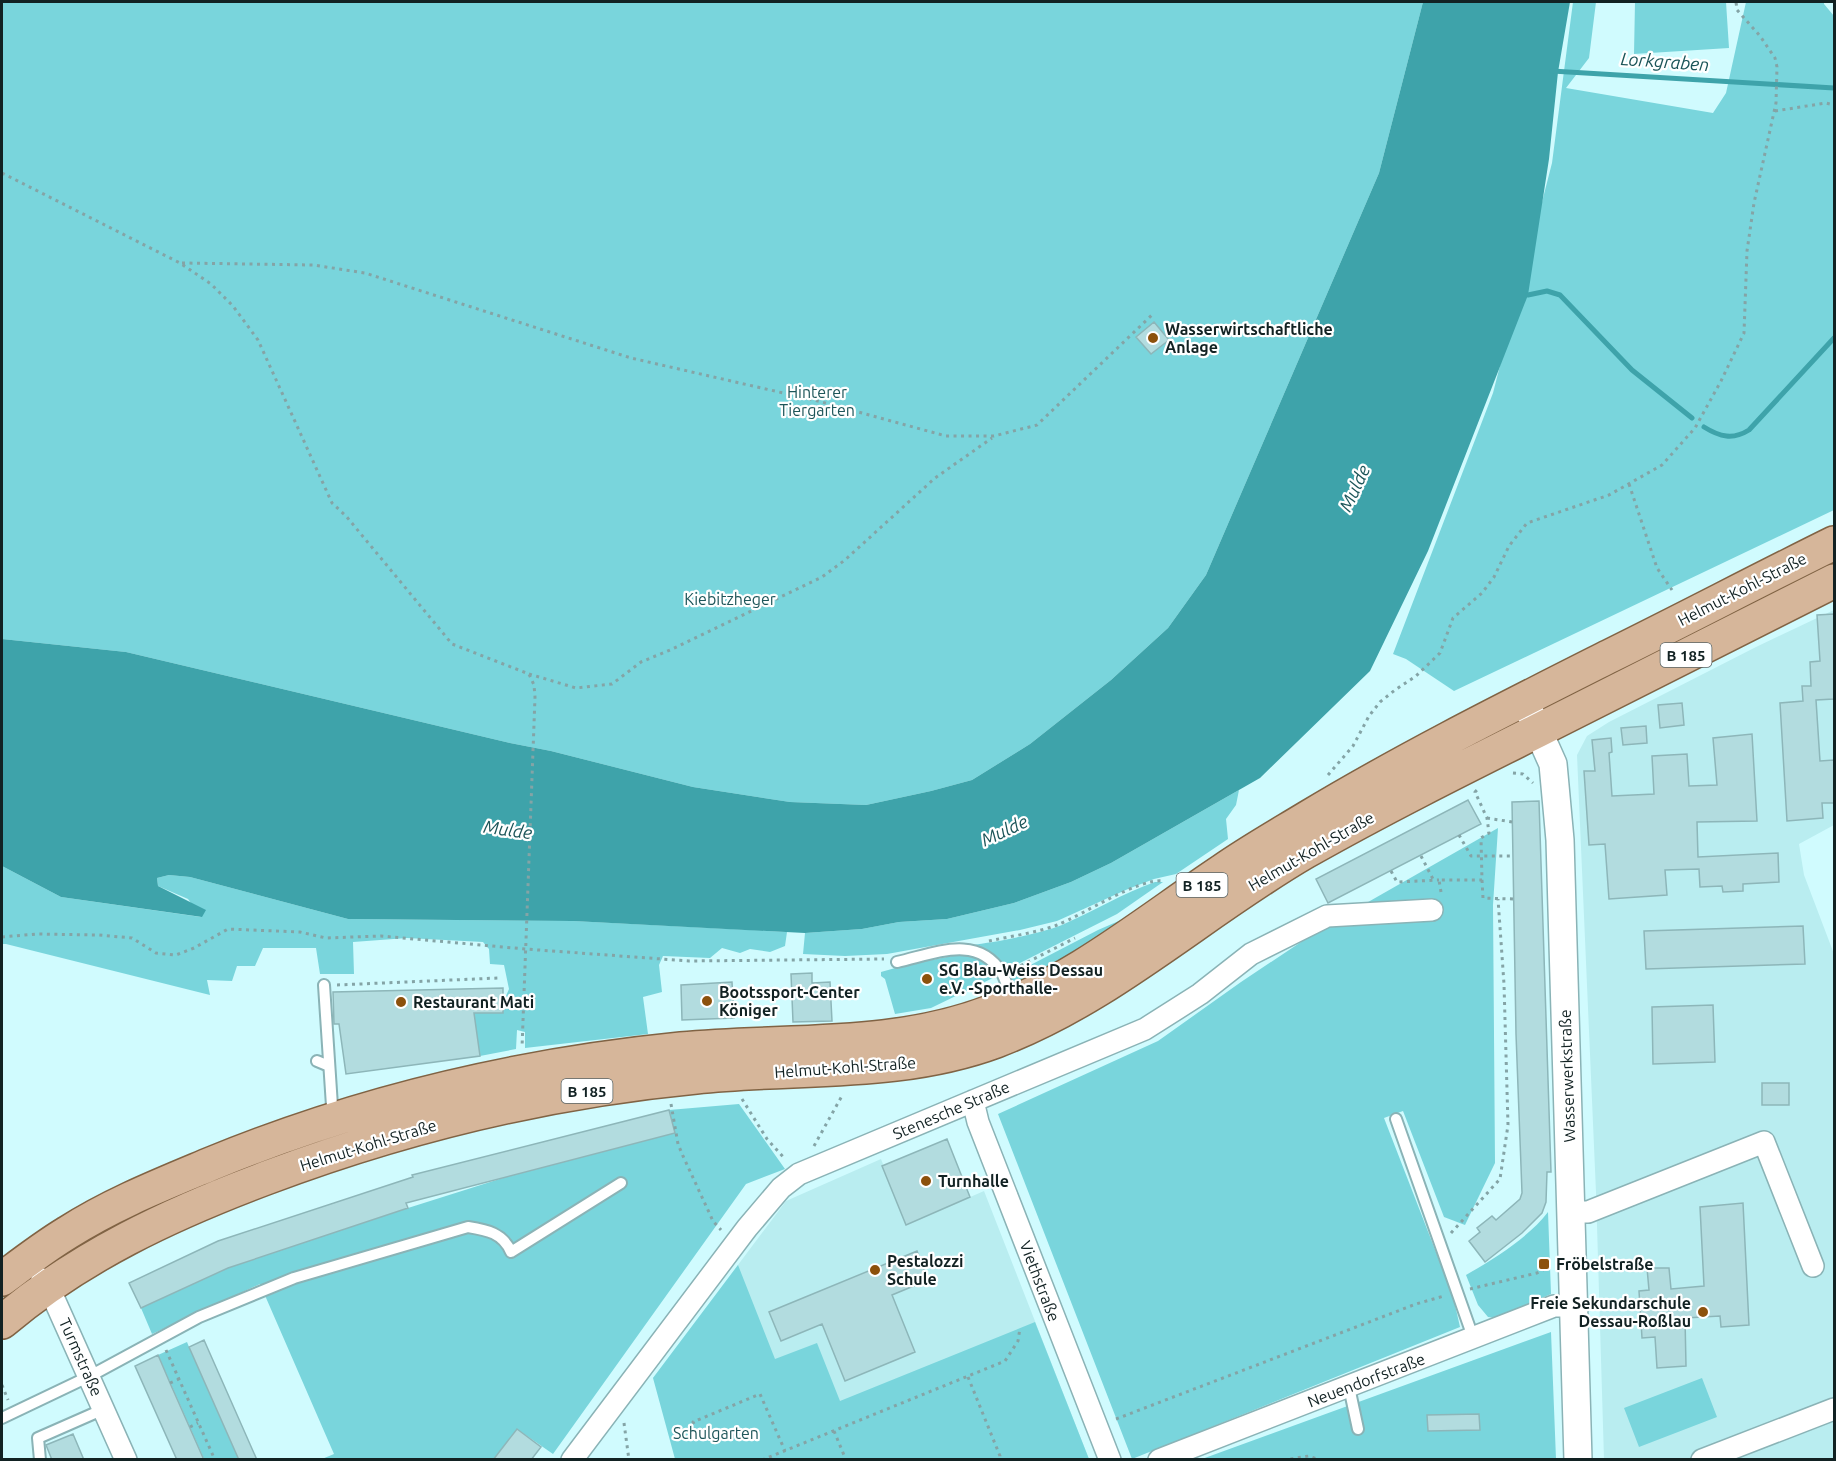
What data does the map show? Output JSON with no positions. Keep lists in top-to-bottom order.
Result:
{
  "streets": {
    "main road": ["Helmut-Kohl-Straße", "B 185"],
    "street": [
      "Wasserwerkstraße",
      "Stenesche Straße",
      "Viethstraße",
      "Turmstraße",
      "Neuendorfstraße"
    ]
  },
  "crossings": [
    ["Helmut-Kohl-Straße", "Wasserwerkstraße"],
    ["Helmut-Kohl-Straße", "Turmstraße"],
    ["Wasserwerkstraße", "Neuendorfstraße"],
    ["Stenesche Straße", "Viethstraße"]
  ],
  "water": ["Lorkgraben", "Mulde"],
  "parks": ["Hinterer Tiergarten", "Kiebitzheger", "Schulgarten"],
  "places": {
    "other": [
      "Wasserwirtschaftliche Anlage",
      "SG Blau-Weiss Dessau e.V. -Sporthalle-",
      "Bootssport-Center Königer",
      "Restaurant Mati",
      "Turnhalle",
      "Pestalozzi Schule",
      "Freie Sekundarschule Dessau-Roßlau"
    ],
    "transit": ["Fröbelstraße"]
  }
}
